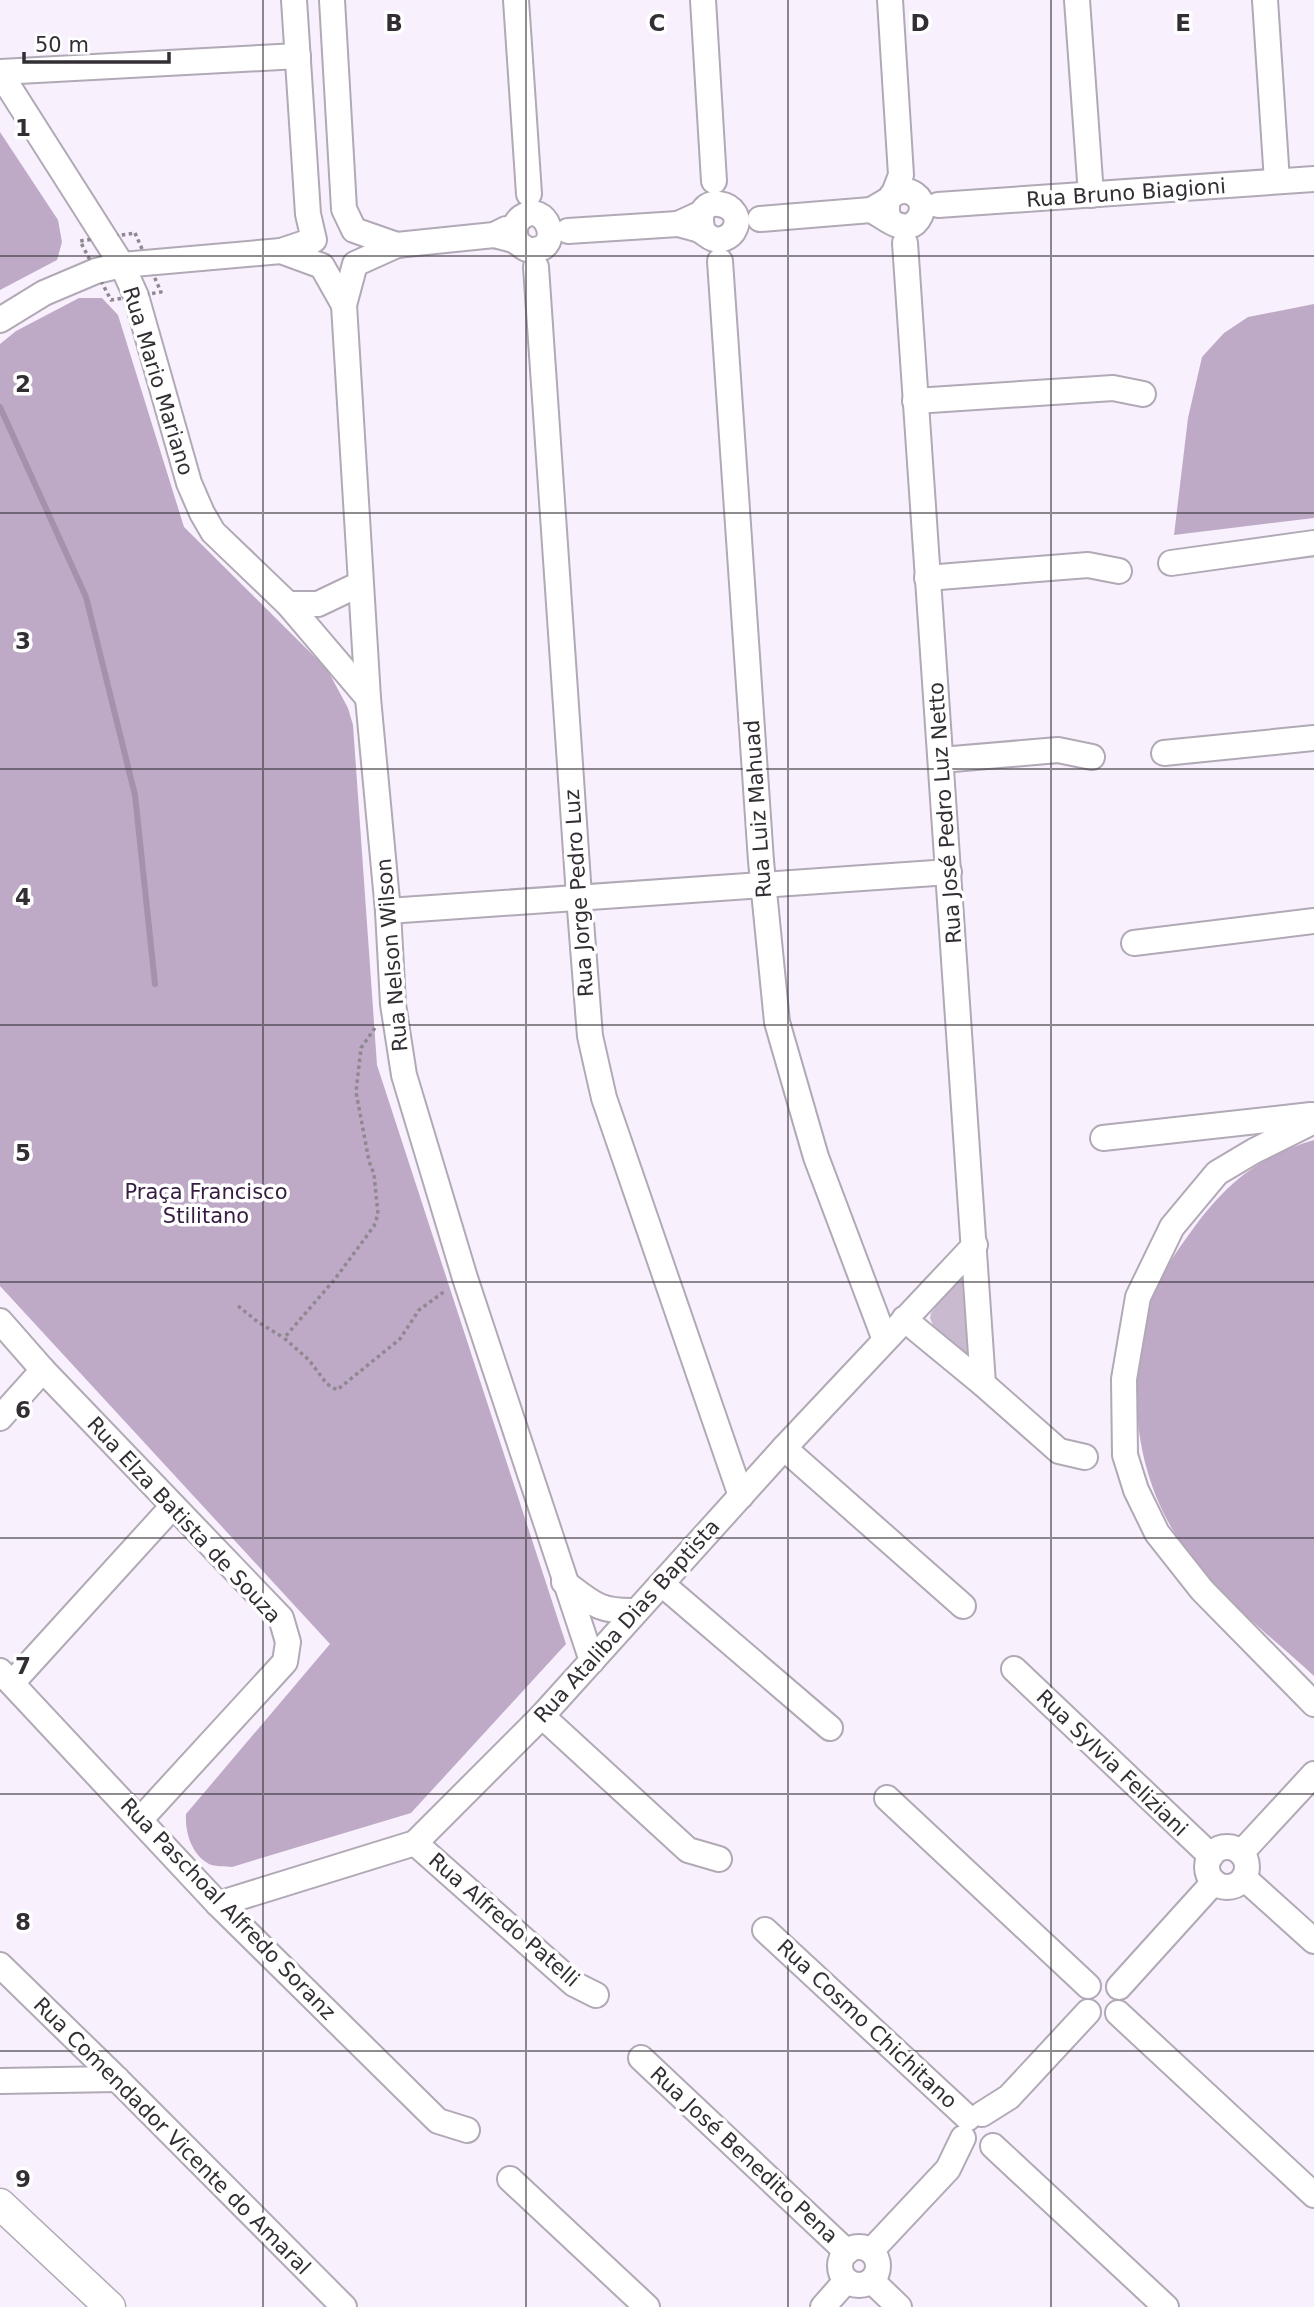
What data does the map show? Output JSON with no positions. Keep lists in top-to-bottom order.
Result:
{
  "streets": {
    "street": [
      "Rua Bruno Biagioni",
      "Rua Mario Mariano",
      "Rua Luiz Mahuad",
      "Rua José Pedro Luz Netto",
      "Rua Jorge Pedro Luz",
      "Rua Nelson Wilson",
      "Rua Elza Batista de Souza",
      "Rua Ataliba Dias Baptista",
      "Rua Sylvia Feliziani",
      "Rua Paschoal Alfredo Soranz",
      "Rua Alfredo Patelli",
      "Rua Cosmo Chichitano",
      "Rua Comendador Vicente do Amaral",
      "Rua José Benedito Pena"
    ]
  },
  "crossings": [
    ["Rua Bruno Biagioni", "Rua Luiz Mahuad"],
    ["Rua Bruno Biagioni", "Rua José Pedro Luz Netto"],
    ["Rua Mario Mariano", "Rua Nelson Wilson"],
    ["Rua Luiz Mahuad", "Rua Ataliba Dias Baptista"],
    ["Rua José Pedro Luz Netto", "Rua Ataliba Dias Baptista"],
    ["Rua Jorge Pedro Luz", "Rua Ataliba Dias Baptista"],
    ["Rua Nelson Wilson", "Rua Ataliba Dias Baptista"],
    ["Rua Elza Batista de Souza", "Rua Paschoal Alfredo Soranz"],
    ["Rua Ataliba Dias Baptista", "Rua Paschoal Alfredo Soranz"],
    ["Rua Ataliba Dias Baptista", "Rua Alfredo Patelli"]
  ],
  "parks": ["Praça Francisco Stilitano"],
  "scale_bar": "50 m",
  "grid": {
    "columns": [
      "B",
      "C",
      "D",
      "E"
    ],
    "rows": [
      "1",
      "2",
      "3",
      "4",
      "5",
      "6",
      "7",
      "8",
      "9"
    ]
  }
}
